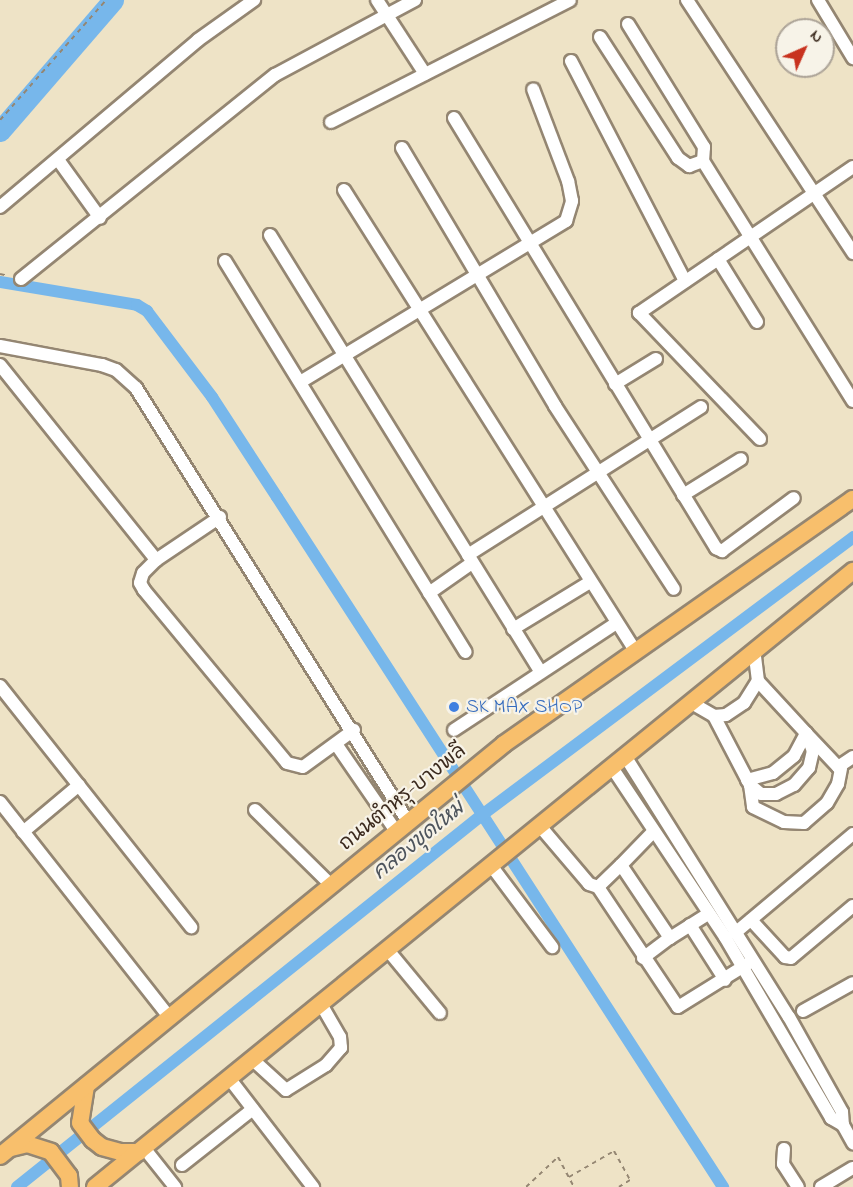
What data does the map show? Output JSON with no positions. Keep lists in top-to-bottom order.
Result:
{
  "streets": {
    "main road": ["ถนนตำหรุ-บางพลี"]
  },
  "water": ["คลองขุดใหม่"],
  "places": ["SK MAX SHOP"],
  "north": "top right"
}
